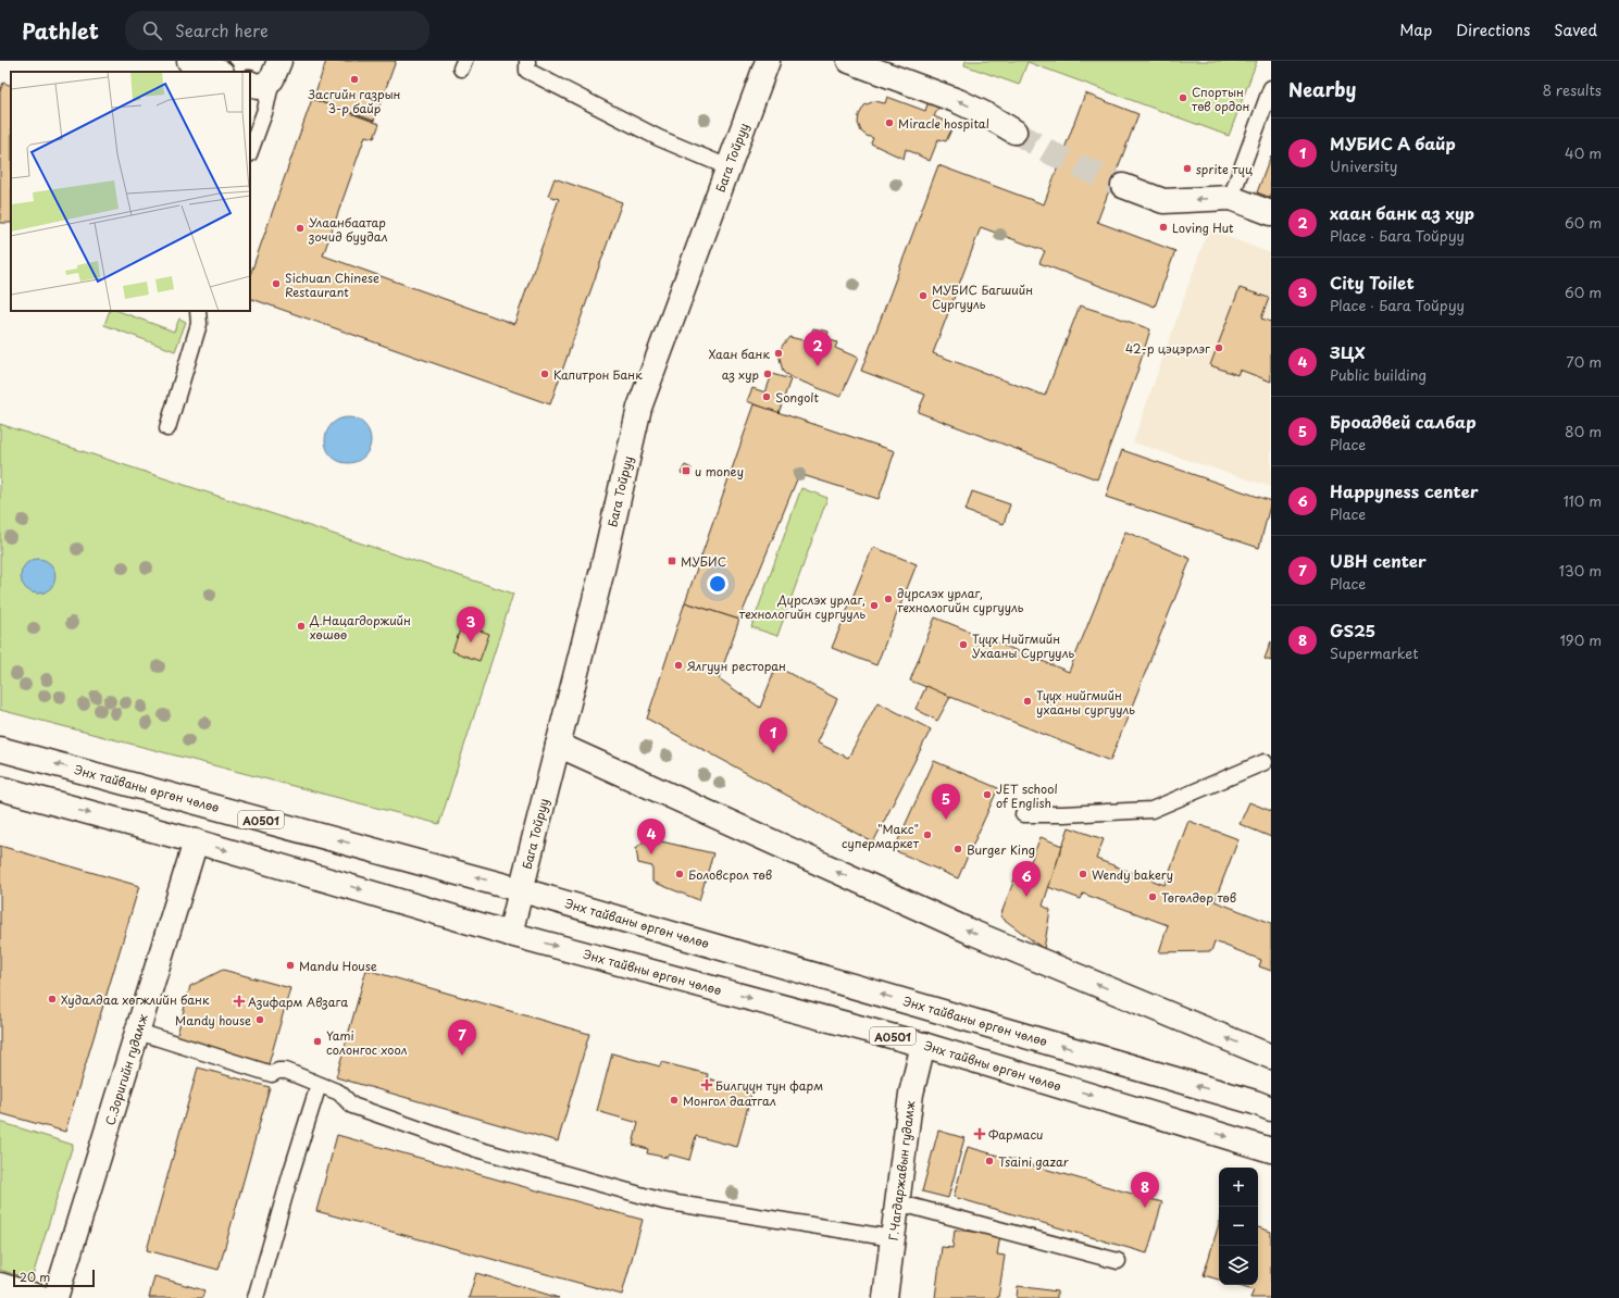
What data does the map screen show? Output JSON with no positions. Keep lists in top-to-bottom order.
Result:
{
  "streets": {
    "main road": [
      "Бага Тойруу",
      "Энх тайваны өргөн чөлөө",
      "A0501",
      "Энх тайвны өргөн чөлөө",
      "С.Зоригийн гудамж",
      "Г.Чагдаржавын гудамж"
    ]
  },
  "crossings": [
    ["Бага Тойруу", "Энх тайваны өргөн чөлөө"],
    ["Бага Тойруу", "A0501"],
    ["Бага Тойруу", "Энх тайвны өргөн чөлөө"],
    ["A0501", "Энх тайвны өргөн чөлөө"],
    ["A0501", "С.Зоригийн гудамж"],
    ["Энх тайвны өргөн чөлөө", "Г.Чагдаржавын гудамж"]
  ],
  "places": {
    "other": [
      "Засгийн газрын 3-р байр",
      "Спортын төв ордон",
      "Miracle hospital",
      "sprite түц",
      "Loving Hut",
      "Улаанбаатар зочид буудал",
      "Sichuan Chinese Restaurant",
      "МУБИС Багшийн Сургууль",
      "42-р цэцэрлэг",
      "Хаан банк",
      "Капитрон Банк",
      "аз хур",
      "Songolt",
      "дүрслэх урлаг, технологийн сургууль",
      "Дүрслэх урлаг, технологийн сургууль",
      "Д.Нацагдоржийн хөшөө",
      "Түүх Нийгмийн Ухааны Сургууль",
      "Ялгуун ресторан",
      "Түүх нийгмийн ухааны сургууль",
      "JET school of English",
      "\"Макс\" супермаркет",
      "Burger King",
      "Боловсрол төв",
      "Wendy bakery",
      "Төгөлдөр төв",
      "Mandu House",
      "Худалдаа хөгжлийн банк",
      "Mandy house",
      "Yami солонгос хоол",
      "Монгол даатгал",
      "Tsaini gazar"
    ],
    "transit": ["u money", "МУБИС"],
    "health": ["Азифарм Авзага", "Билгүүн тун фарм", "Фармаси"]
  },
  "scale_bar": "20 m",
  "page": {
    "header": "Pathlet",
    "search": "Search here",
    "nav": ["Map", "Directions", "Saved"],
    "heading": ["Nearby", "8 results"],
    "list": [
      {
        "mark": "1",
        "name": "МУБИС А байр",
        "note": "University",
        "value": "40 m"
      },
      {
        "mark": "2",
        "name": "хаан банк аз хур",
        "note": "Place · Бага Тойруу",
        "value": "60 m"
      },
      {
        "mark": "3",
        "name": "City Toilet",
        "note": "Place · Бага Тойруу",
        "value": "60 m"
      },
      {
        "mark": "4",
        "name": "ЗЦХ",
        "note": "Public building",
        "value": "70 m"
      },
      {
        "mark": "5",
        "name": "Броадвей салбар",
        "note": "Place",
        "value": "80 m"
      },
      {
        "mark": "6",
        "name": "Happyness center",
        "note": "Place",
        "value": "110 m"
      },
      {
        "mark": "7",
        "name": "UBH center",
        "note": "Place",
        "value": "130 m"
      },
      {
        "mark": "8",
        "name": "GS25",
        "note": "Supermarket",
        "value": "190 m"
      }
    ],
    "pins": [
      "2",
      "3",
      "1",
      "5",
      "4",
      "6",
      "7",
      "8"
    ],
    "map_buttons": ["+", "−"],
    "scale": "20 m"
  }
}
